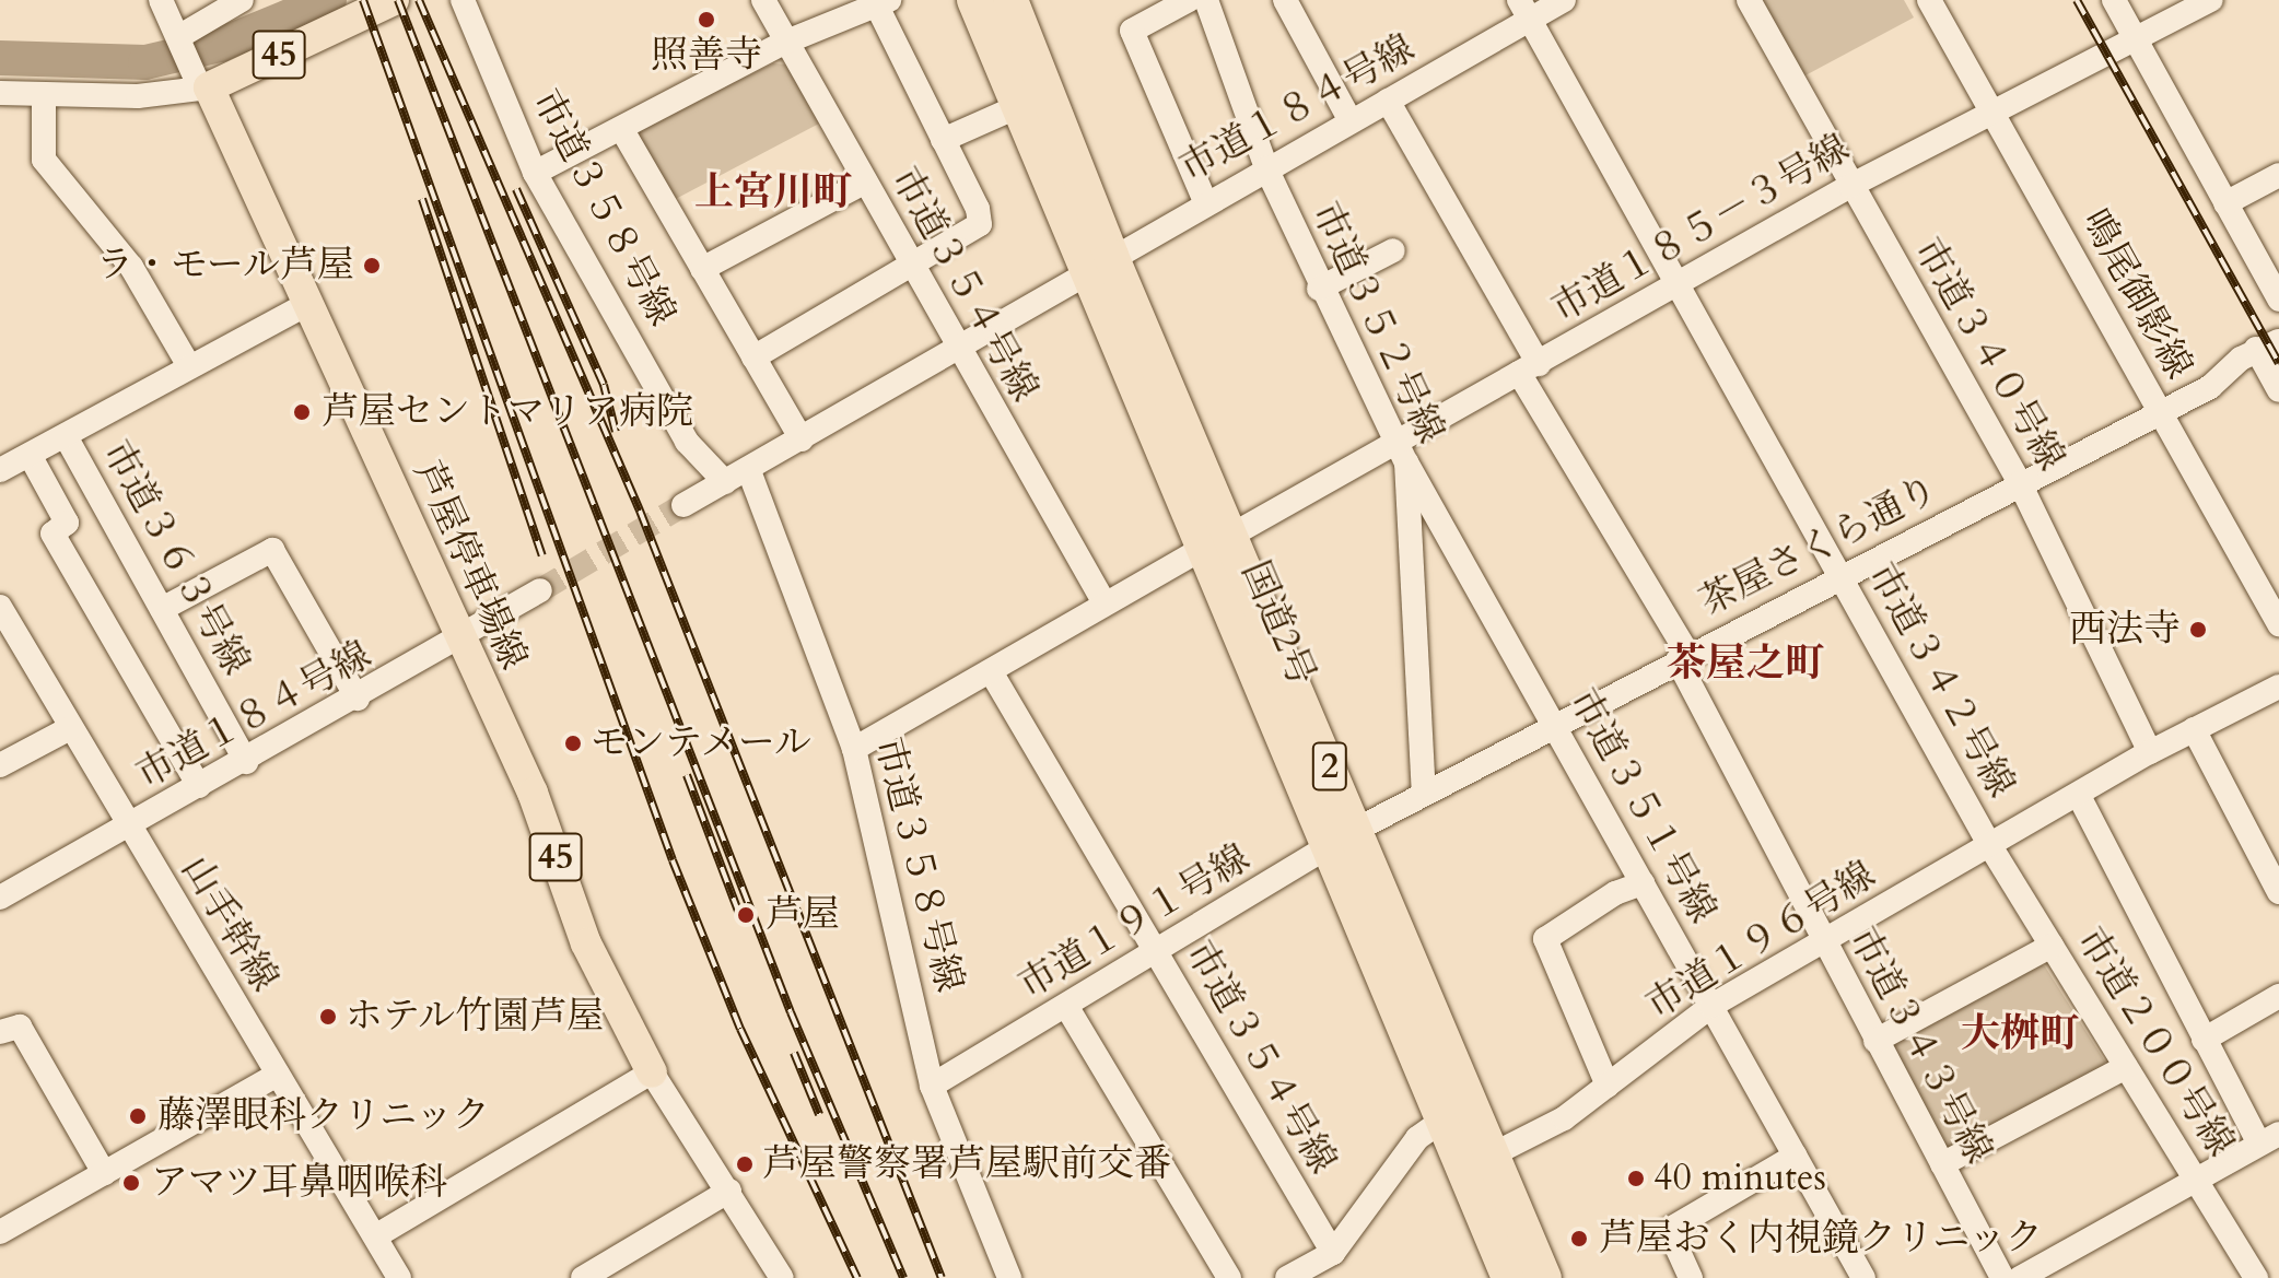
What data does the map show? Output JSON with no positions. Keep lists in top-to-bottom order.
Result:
{
  "streets": {
    "highway": ["国道2号", "2"],
    "main road": ["45", "芦屋停車場線"],
    "street": [
      "市道１８４号線",
      "市道３５８号線",
      "市道１８５－３号線",
      "市道３５４号線",
      "鳴尾御影線",
      "市道３５２号線",
      "市道３４０号線",
      "茶屋さくら通り",
      "市道３６３号線",
      "市道３４２号線",
      "市道３５１号線",
      "市道１９１号線",
      "山手幹線",
      "市道１９６号線",
      "市道２００号線",
      "市道３４３号線"
    ]
  },
  "crossings": [
    ["45", "芦屋停車場線"],
    ["市道１８４号線", "市道３５８号線"],
    ["市道１８４号線", "市道３５４号線"],
    ["市道１８４号線", "市道３５２号線"],
    ["市道１８４号線", "市道３６３号線"],
    ["市道１８４号線", "芦屋停車場線"],
    ["市道１８４号線", "国道2号"],
    ["市道１８４号線", "市道３４２号線"],
    ["市道１８４号線", "山手幹線"],
    ["市道１８４号線", "市道３４３号線"],
    ["市道３５８号線", "市道１８５－３号線"],
    ["市道３５８号線", "市道１９１号線"],
    ["市道１８５－３号線", "市道３５４号線"],
    ["市道１８５－３号線", "鳴尾御影線"],
    ["市道１８５－３号線", "市道３５２号線"],
    ["市道１８５－３号線", "市道３４０号線"],
    ["市道１８５－３号線", "国道2号"],
    ["市道１８５－３号線", "市道３４２号線"],
    ["市道１８５－３号線", "市道３５１号線"],
    ["市道１８５－３号線", "市道３４３号線"],
    ["市道３５４号線", "市道１９１号線"],
    ["鳴尾御影線", "茶屋さくら通り"],
    ["市道３５２号線", "茶屋さくら通り"],
    ["市道３５２号線", "市道３５１号線"],
    ["市道３４０号線", "茶屋さくら通り"],
    ["市道３４０号線", "市道１９６号線"],
    ["茶屋さくら通り", "国道2号"],
    ["茶屋さくら通り", "市道３４２号線"],
    ["茶屋さくら通り", "市道３５１号線"],
    ["茶屋さくら通り", "市道１９１号線"],
    ["茶屋さくら通り", "市道３４３号線"],
    ["国道2号", "市道１９１号線"],
    ["国道2号", "市道１９６号線"],
    ["市道３４２号線", "市道１９６号線"],
    ["市道３４２号線", "市道２００号線"],
    ["市道３５１号線", "市道１９６号線"],
    ["市道１９６号線", "市道２００号線"],
    ["市道１９６号線", "市道３４３号線"]
  ],
  "districts": ["上宮川町", "茶屋之町", "大桝町"],
  "places": [
    "照善寺",
    "ラ・モール芦屋",
    "芦屋セントマリア病院",
    "西法寺",
    "モンテメール",
    "芦屋",
    "ホテル竹園芦屋",
    "藤澤眼科クリニック",
    "芦屋警察署芦屋駅前交番",
    "40 minutes",
    "アマツ耳鼻咽喉科",
    "芦屋おく内視鏡クリニック"
  ]
}
